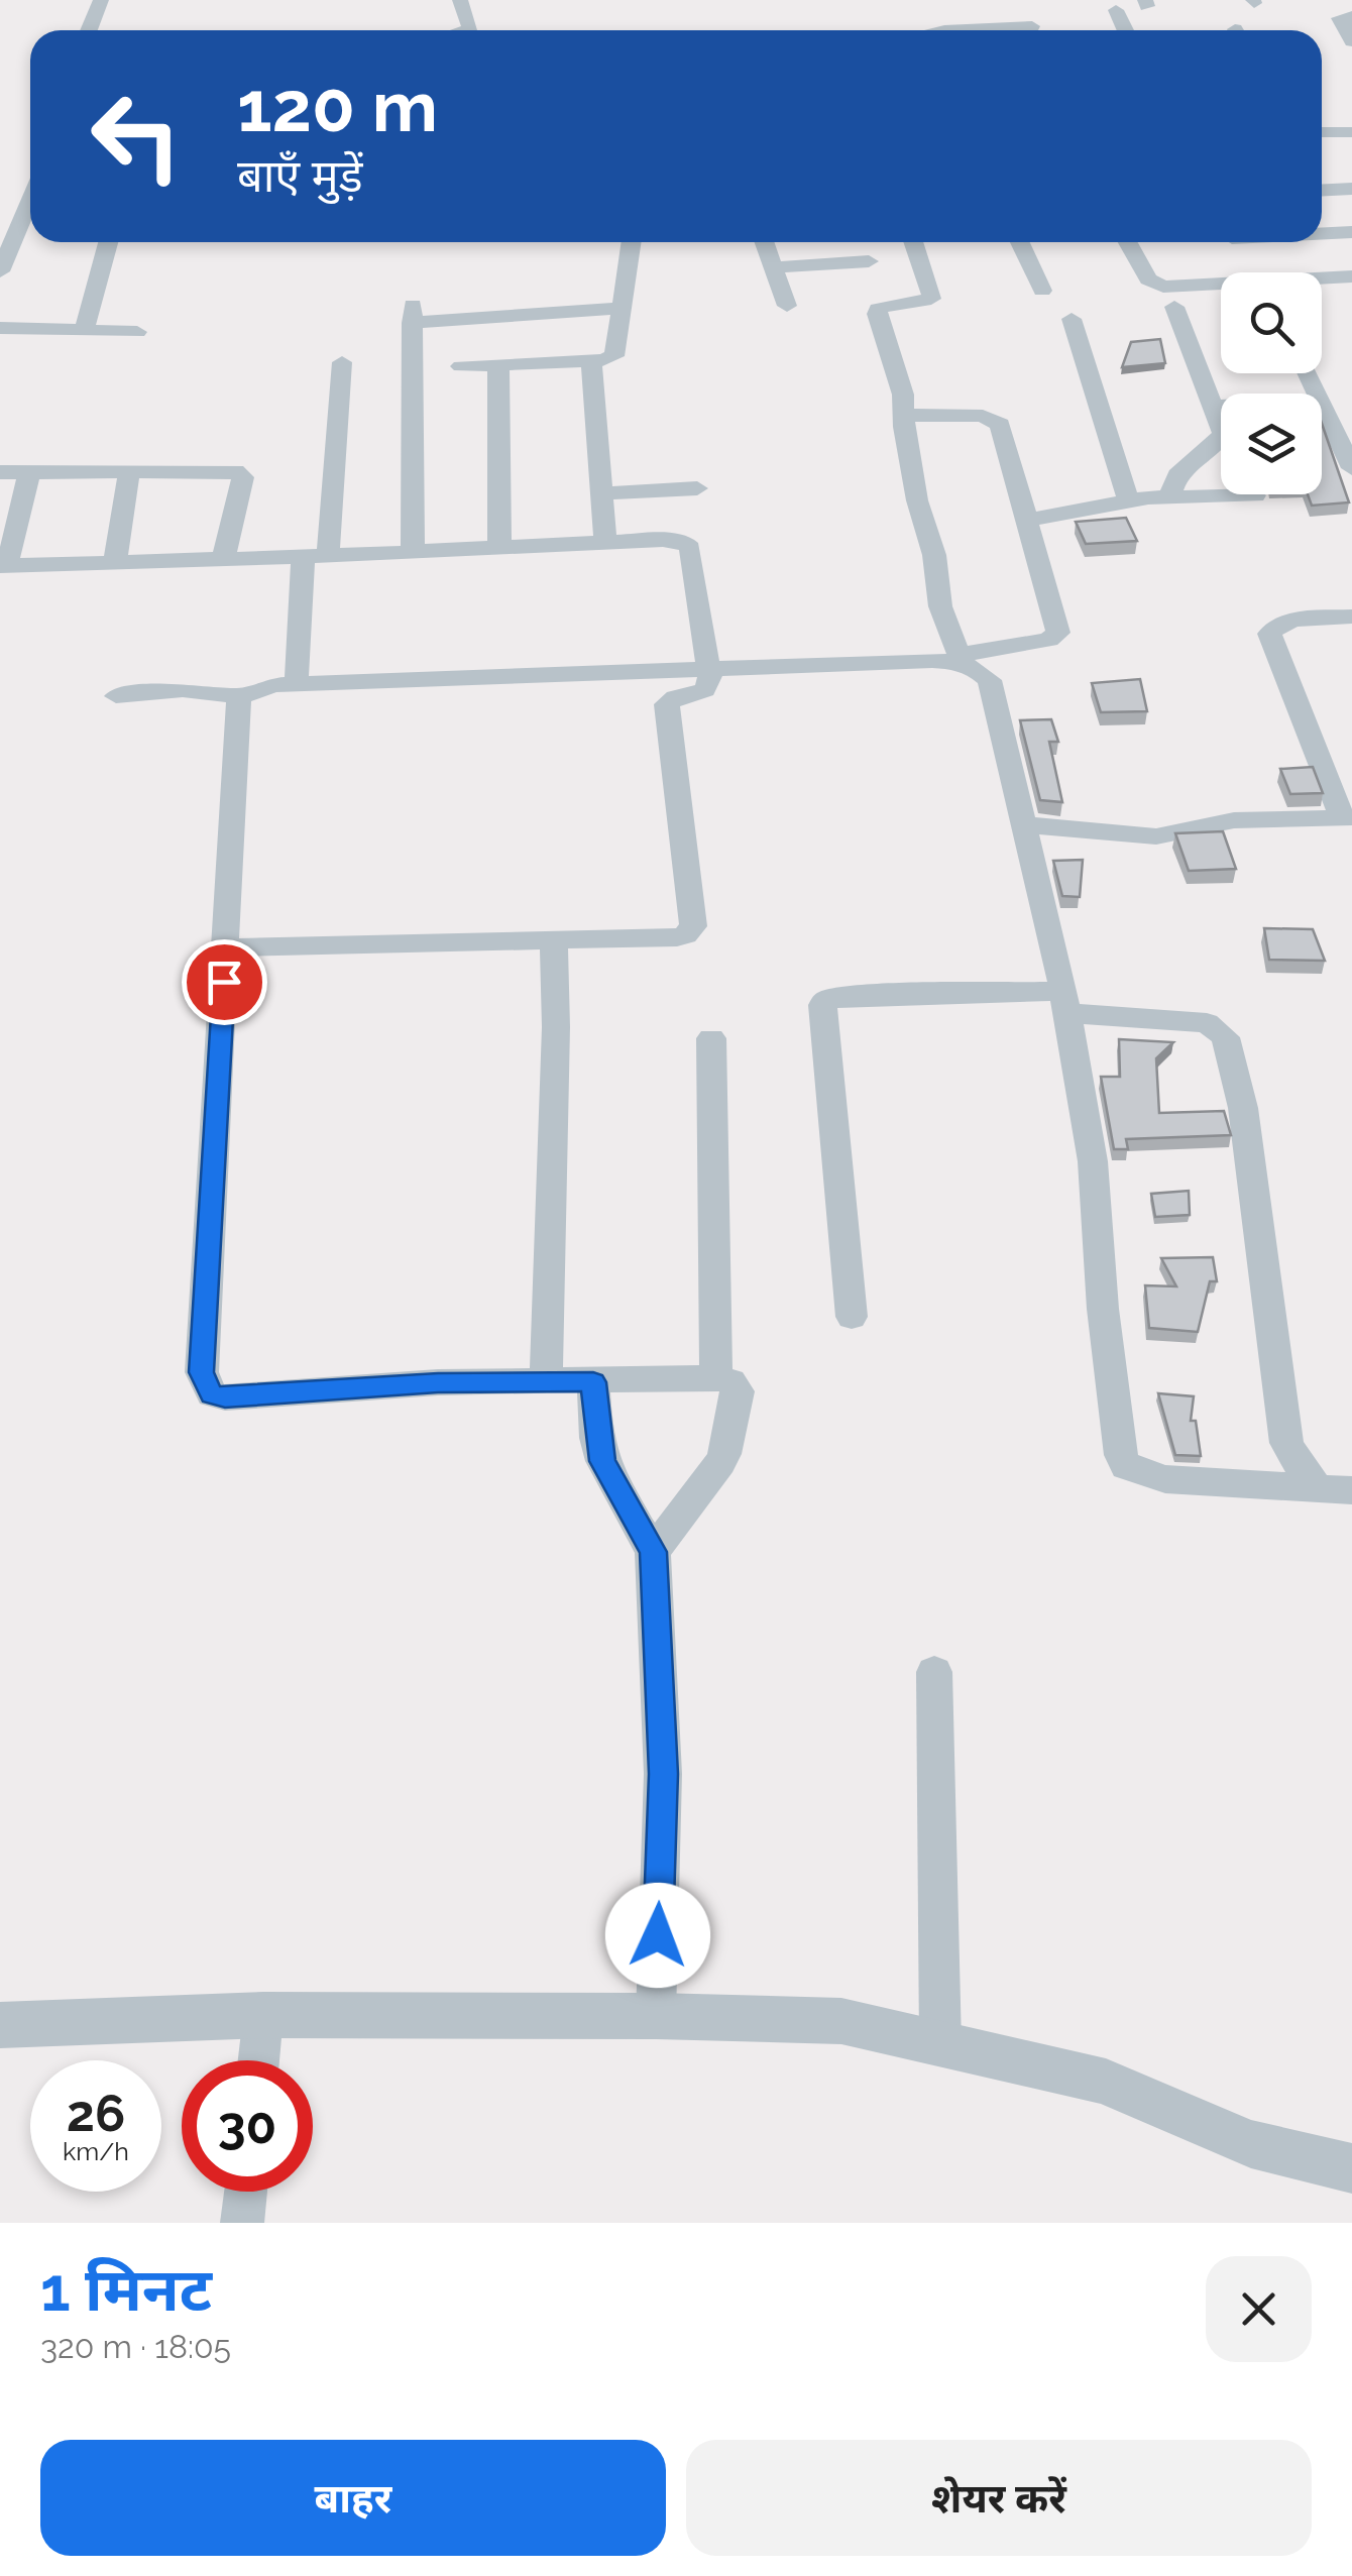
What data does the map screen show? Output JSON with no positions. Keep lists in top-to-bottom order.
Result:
{
  "page": {
    "turn": ["120 m", "बाएँ मुड़ें"],
    "speed": "26 km/h",
    "limit": "30",
    "heading": ["1 मिनट", "320 m · 18:05"],
    "buttons": ["बाहर", "शेयर करें"]
  }
}
